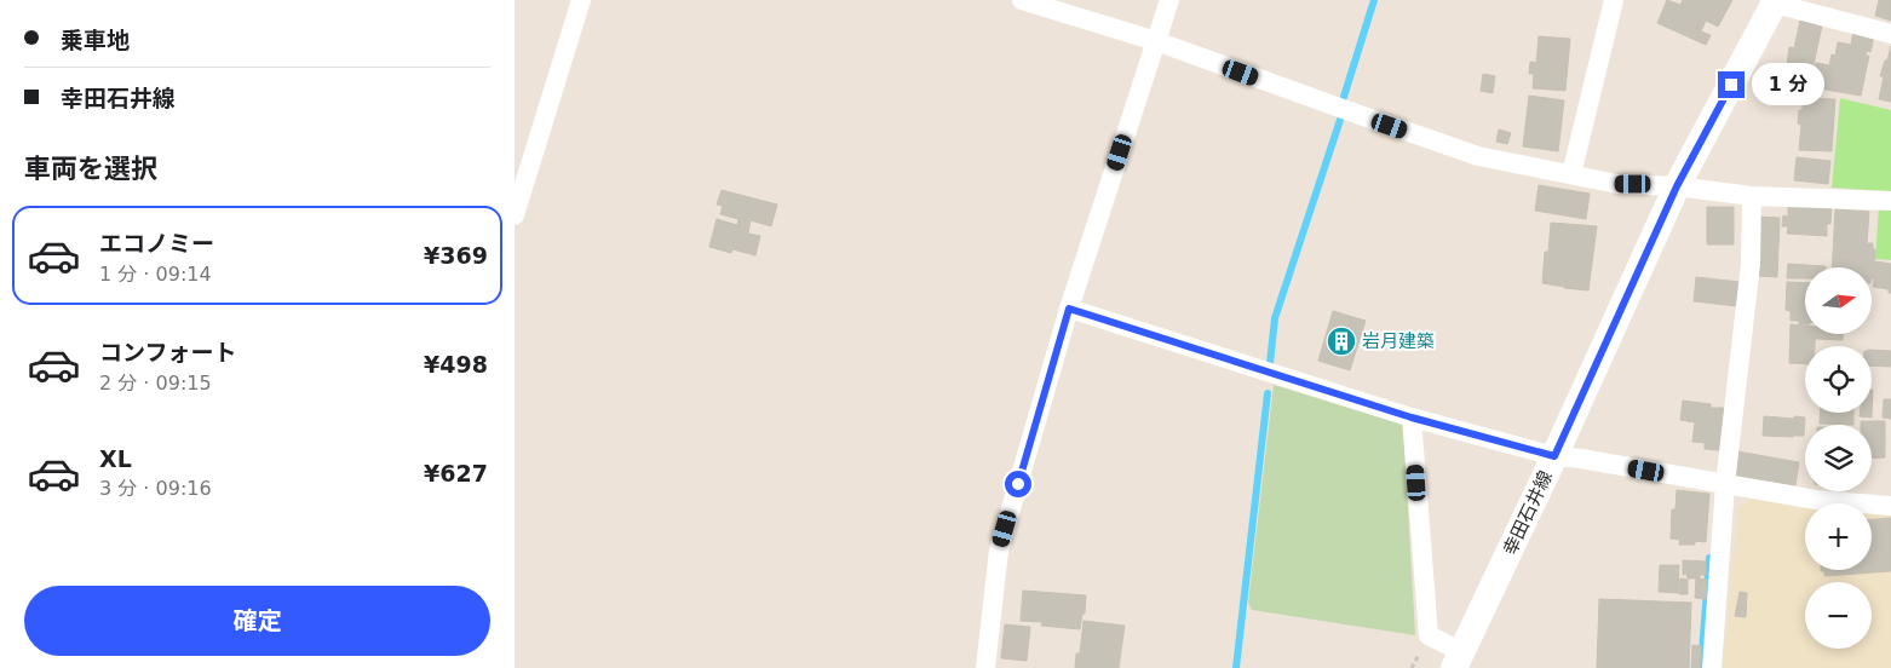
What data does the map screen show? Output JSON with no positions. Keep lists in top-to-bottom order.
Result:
{
  "streets": {
    "main road": ["幸田石井線"]
  },
  "places": {
    "building": ["岩月建築"]
  },
  "north": "right",
  "page": {
    "banner": ["乗車地", "幸田石井線"],
    "bubble": "1 分",
    "heading": "車両を選択",
    "list": [
      {
        "name": "エコノミー",
        "note": "1 分 · 09:14",
        "value": "¥369"
      },
      {
        "name": "コンフォート",
        "note": "2 分 · 09:15",
        "value": "¥498"
      },
      {
        "name": "XL",
        "note": "3 分 · 09:16",
        "value": "¥627"
      }
    ],
    "map_buttons": ["+", "−"],
    "buttons": "確定"
  }
}
